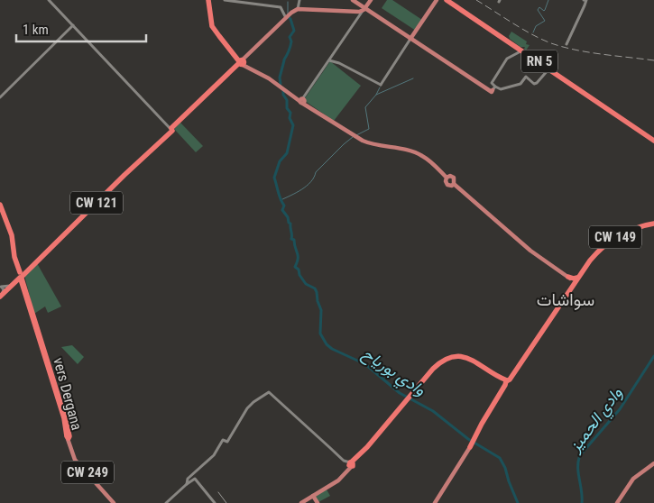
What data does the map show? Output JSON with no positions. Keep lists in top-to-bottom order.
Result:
{
  "streets": {
    "highway": [
      "RN 5",
      "CW 121",
      "CW 149",
      "vers Dergana"
    ]
  },
  "districts": ["سواشات"],
  "water": ["وادي بورياح", "وادي الحميز"],
  "scale_bar": "1 km"
}
